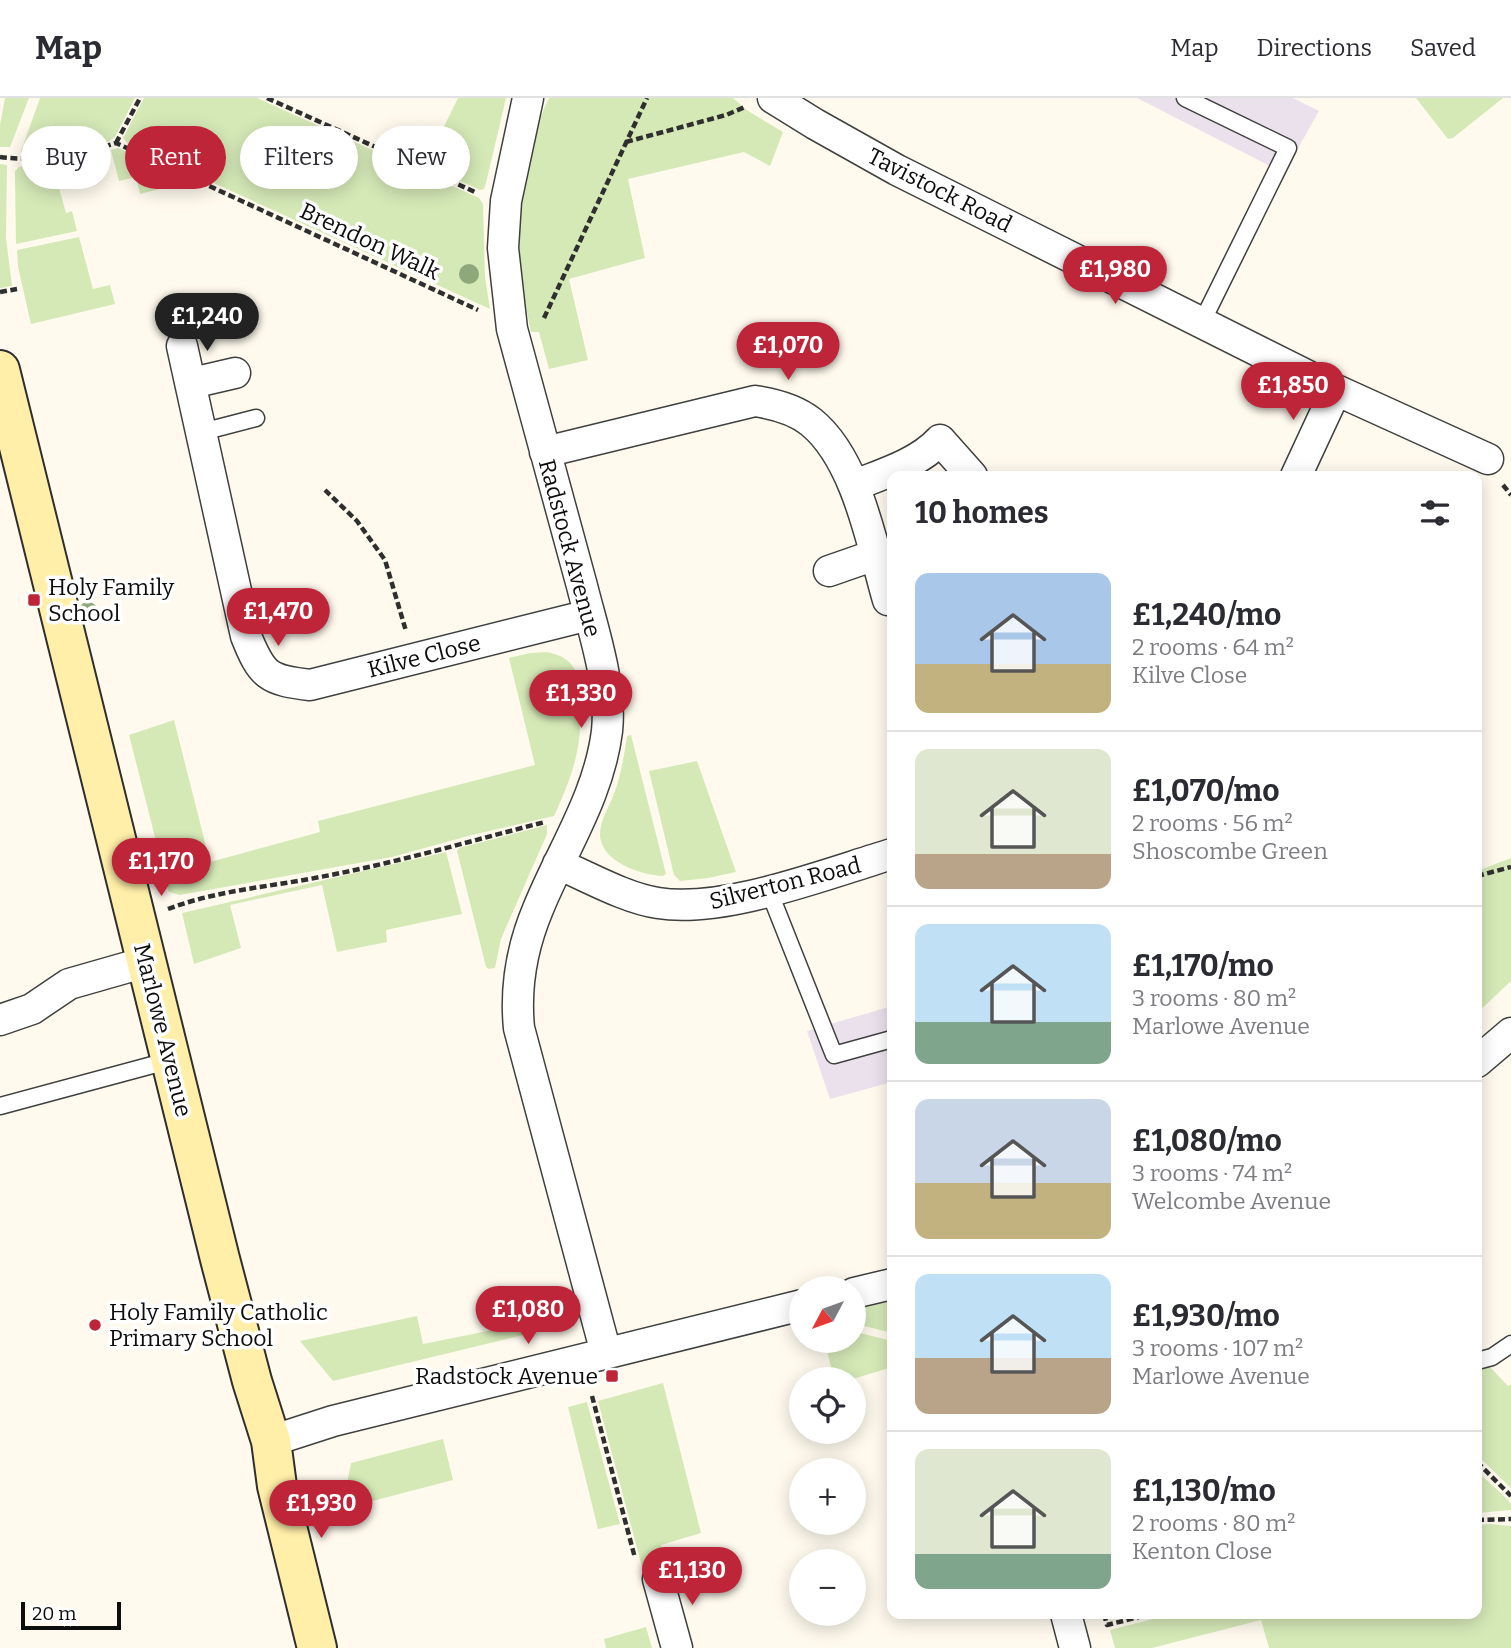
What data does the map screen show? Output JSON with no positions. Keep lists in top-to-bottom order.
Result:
{
  "streets": {
    "street": [
      "Tavistock Road",
      "Radstock Avenue",
      "Kilve Close",
      "Silverton Road",
      "Marlowe Avenue"
    ],
    "path": ["Brendon Walk"]
  },
  "crossings": [
    ["Brendon Walk", "Radstock Avenue"],
    ["Radstock Avenue", "Kilve Close"],
    ["Radstock Avenue", "Silverton Road"]
  ],
  "places": {
    "transit": ["Holy Family School", "Radstock Avenue"],
    "other": ["Holy Family Catholic Primary School"]
  },
  "scale_bar": "20 m",
  "north": "bottom left",
  "page": {
    "header": "Map",
    "nav": ["Map", "Directions", "Saved"],
    "chip": [
      "Buy",
      "Rent",
      "Filters",
      "New"
    ],
    "price": [
      "£1,980",
      "£1,240",
      "£1,070",
      "£1,850",
      "£1,470",
      "£1,330",
      "£1,170",
      "£1,080",
      "£1,930",
      "£1,130"
    ],
    "heading": "10 homes",
    "list": [
      {
        "name": "£1,240/mo",
        "note": "2 rooms · 64 m² · Kilve Close"
      },
      {
        "name": "£1,070/mo",
        "note": "2 rooms · 56 m² · Shoscombe Green"
      },
      {
        "name": "£1,170/mo",
        "note": "3 rooms · 80 m² · Marlowe Avenue"
      },
      {
        "name": "£1,080/mo",
        "note": "3 rooms · 74 m² · Welcombe Avenue"
      },
      {
        "name": "£1,930/mo",
        "note": "3 rooms · 107 m² · Marlowe Avenue"
      },
      {
        "name": "£1,130/mo",
        "note": "2 rooms · 80 m² · Kenton Close"
      }
    ],
    "map_buttons": ["+", "−"],
    "scale": "20 m"
  }
}
